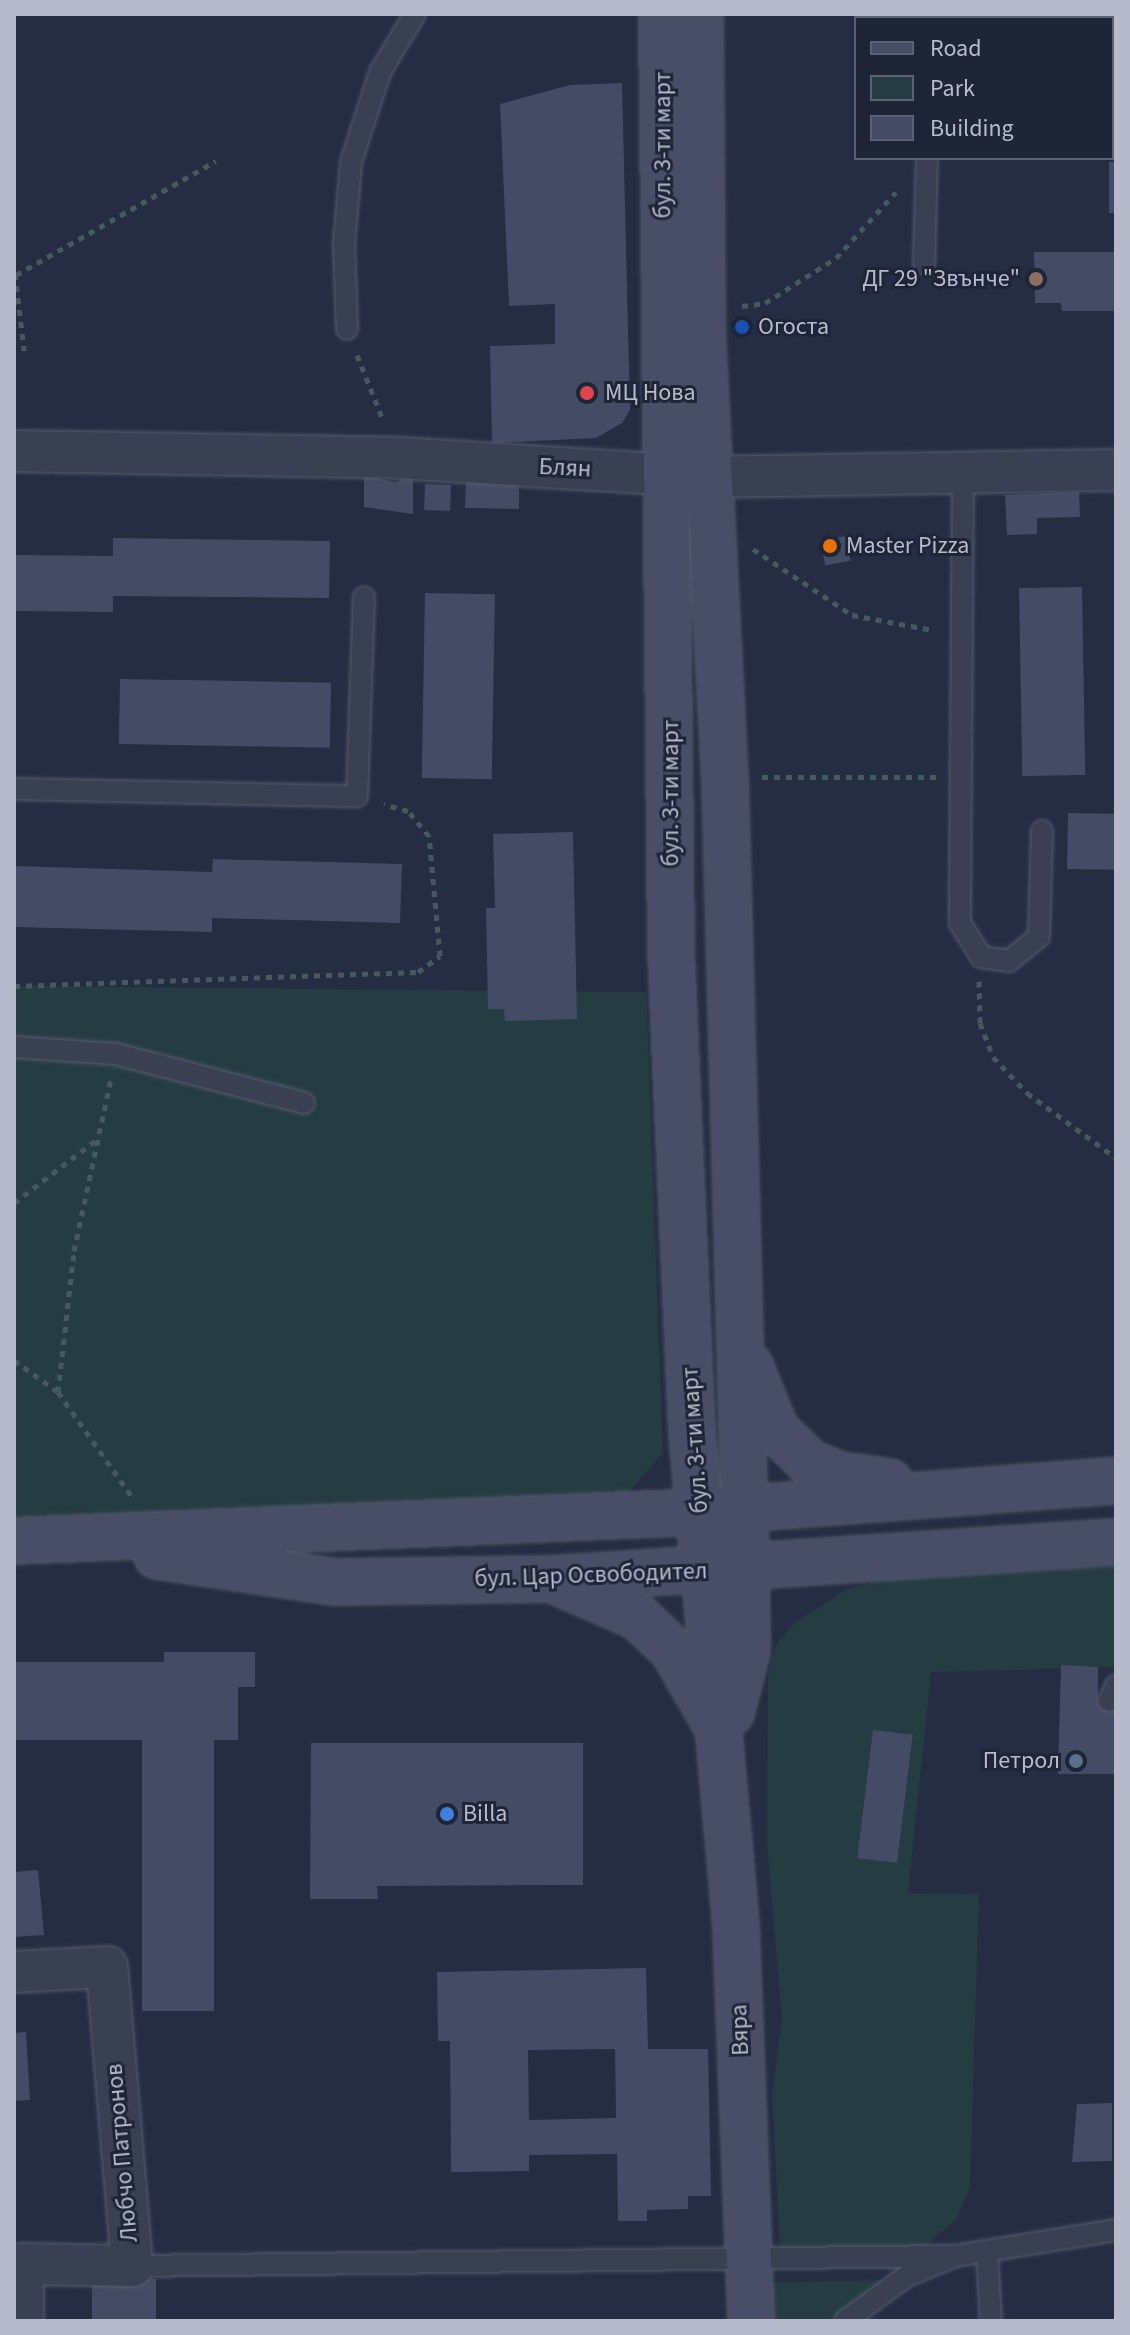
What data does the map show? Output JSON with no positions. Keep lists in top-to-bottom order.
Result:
{
  "streets": {
    "street": [
      "бул. 3-ти март",
      "Блян",
      "бул. Цар Освободител",
      "Вяра",
      "Любчо Патронов"
    ]
  },
  "crossings": [
    ["бул. 3-ти март", "Блян"],
    ["бул. 3-ти март", "бул. Цар Освободител"],
    ["бул. 3-ти март", "Вяра"],
    ["бул. Цар Освободител", "Вяра"]
  ],
  "places": [
    "ДГ 29 \"Звънче\"",
    "Огоста",
    "МЦ Нова",
    "Master Pizza",
    "Петрол",
    "Billa"
  ],
  "legend": ["Road", "Park", "Building"]
}
